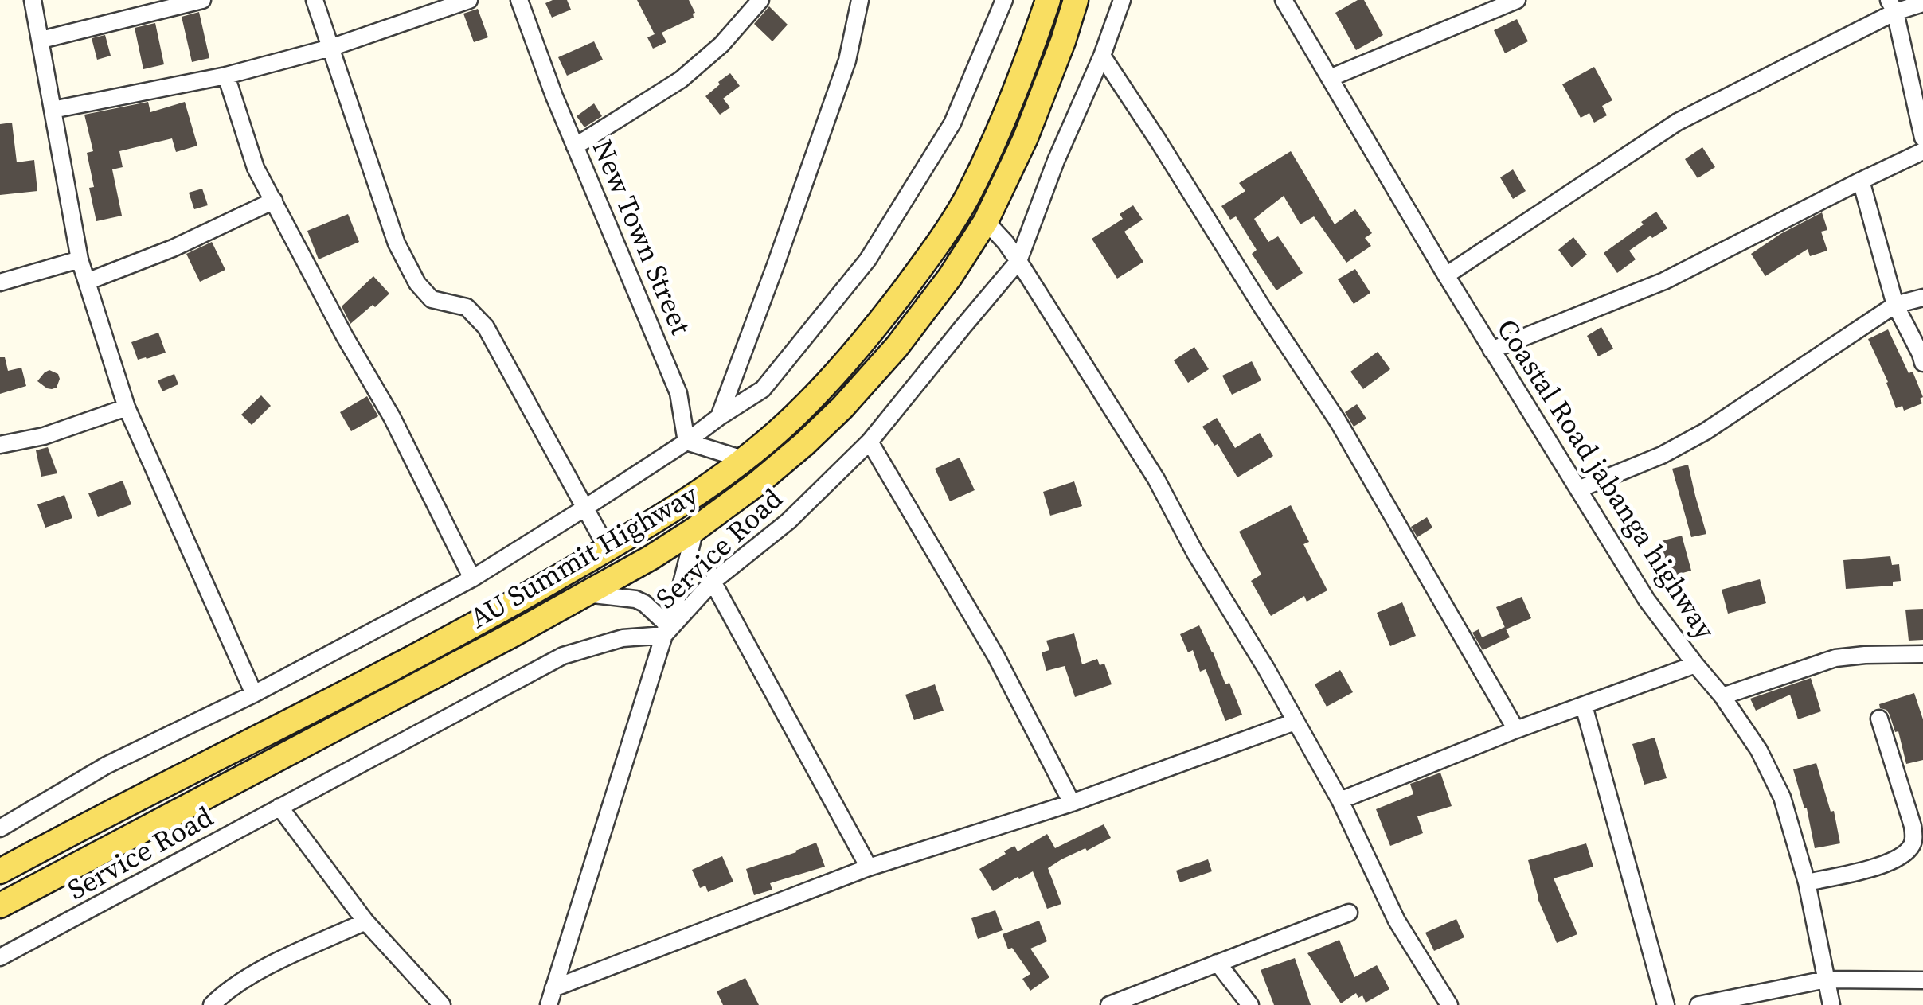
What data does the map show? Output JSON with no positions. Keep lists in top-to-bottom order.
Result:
{
  "streets": {
    "main road": ["AU Summit Highway"],
    "street": ["New Town Street", "Coastal Road jabanga highway", "Service Road"]
  }
}
